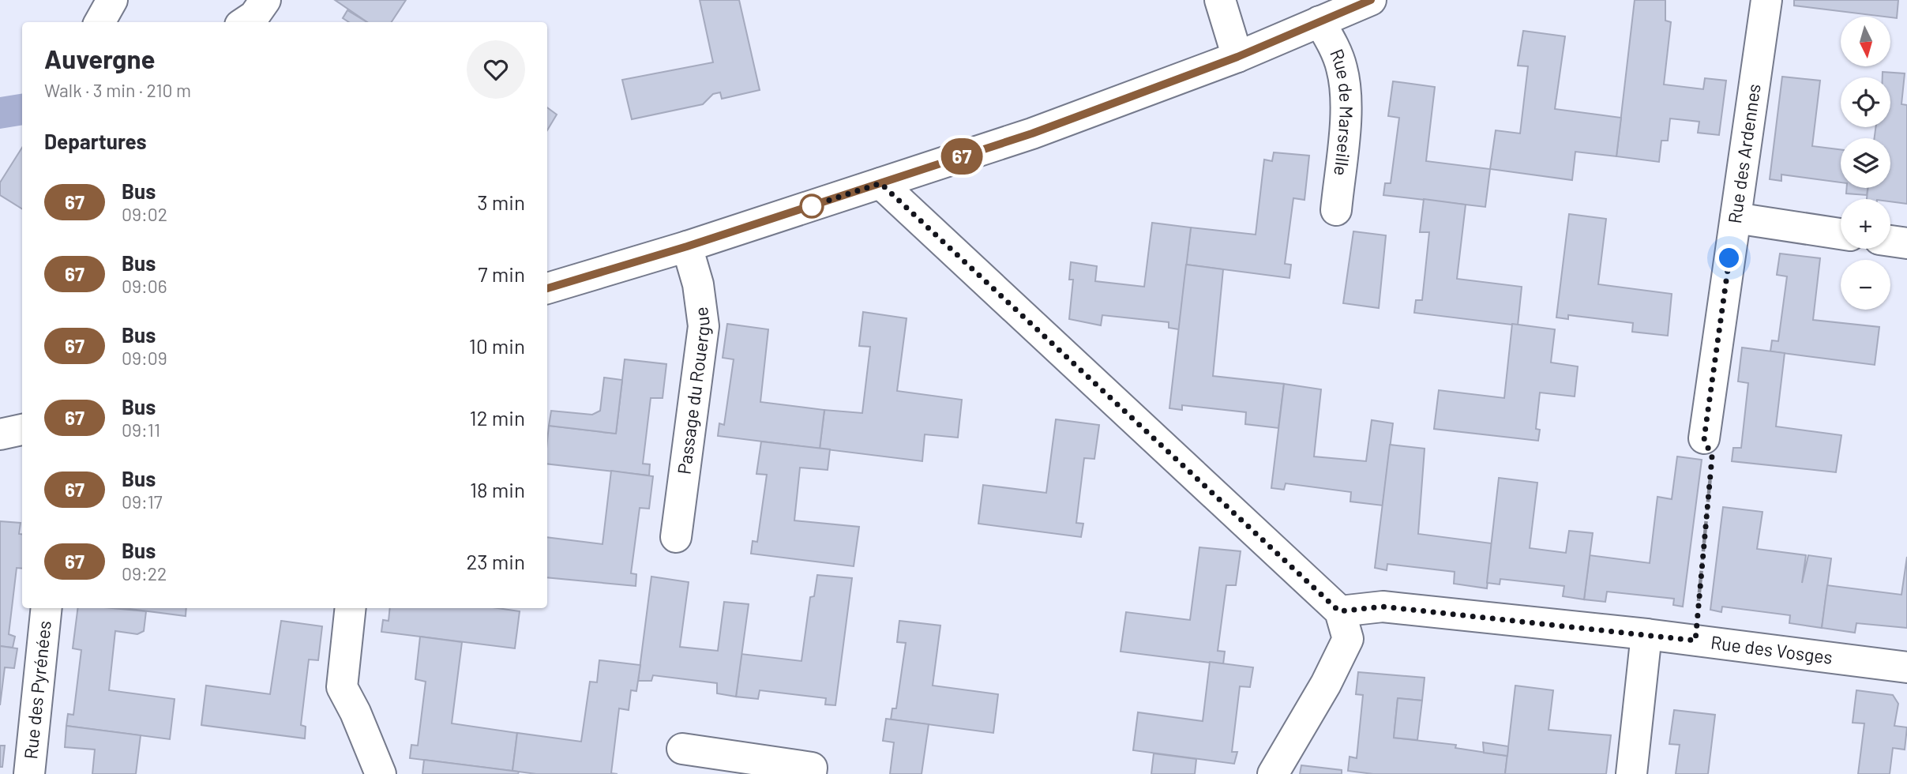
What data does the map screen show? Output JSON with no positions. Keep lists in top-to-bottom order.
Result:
{
  "streets": {
    "street": [
      "Rue de Marseille",
      "Rue des Ardennes",
      "Passage du Rouergue",
      "Rue des Vosges",
      "Rue des Pyrénées"
    ]
  },
  "lines": ["bus line 67"],
  "north": "bottom",
  "page": {
    "on_map": "67",
    "map_buttons": ["+", "−"],
    "heading": [
      ["Auvergne", "Walk · 3 min · 210 m"],
      "Departures"
    ],
    "list": [
      {
        "mark": "67",
        "name": "Bus",
        "note": "09:02",
        "value": "3 min"
      },
      {
        "mark": "67",
        "name": "Bus",
        "note": "09:06",
        "value": "7 min"
      },
      {
        "mark": "67",
        "name": "Bus",
        "note": "09:09",
        "value": "10 min"
      },
      {
        "mark": "67",
        "name": "Bus",
        "note": "09:11",
        "value": "12 min"
      },
      {
        "mark": "67",
        "name": "Bus",
        "note": "09:17",
        "value": "18 min"
      },
      {
        "mark": "67",
        "name": "Bus",
        "note": "09:22",
        "value": "23 min"
      }
    ]
  }
}
